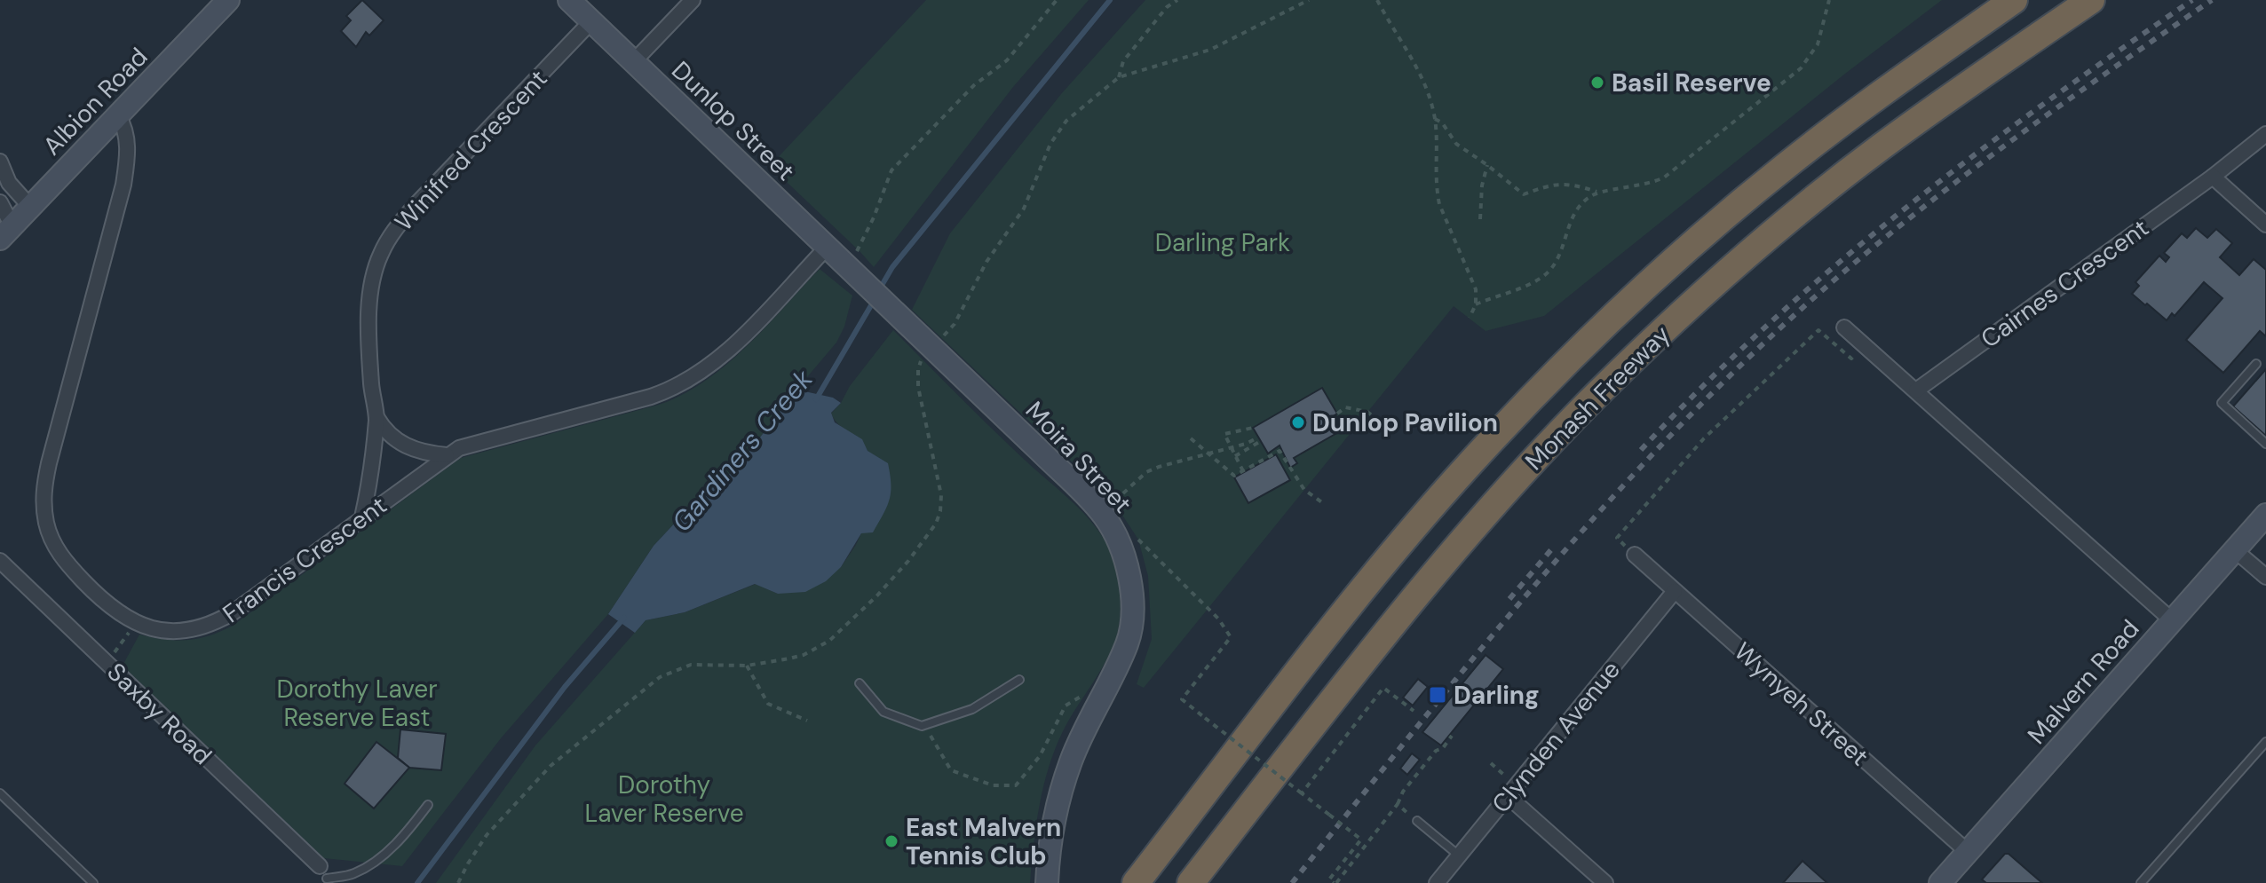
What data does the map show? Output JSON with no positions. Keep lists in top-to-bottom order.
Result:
{
  "streets": {
    "highway": ["Monash Freeway"],
    "main road": [
      "Albion Road",
      "Dunlop Street",
      "Moira Street",
      "Malvern Road"
    ],
    "street": [
      "Winifred Crescent",
      "Cairnes Crescent",
      "Francis Crescent",
      "Wynyeh Street",
      "Saxby Road",
      "Clynden Avenue"
    ]
  },
  "crossings": [
    ["Albion Road", "Francis Crescent"],
    ["Dunlop Street", "Winifred Crescent"],
    ["Dunlop Street", "Moira Street"],
    ["Dunlop Street", "Francis Crescent"],
    ["Winifred Crescent", "Francis Crescent"],
    ["Malvern Road", "Wynyeh Street"],
    ["Wynyeh Street", "Clynden Avenue"]
  ],
  "water": ["Gardiners Creek"],
  "parks": ["Darling Park", "Dorothy Laver Reserve East", "Dorothy Laver Reserve"],
  "places": {
    "other": ["Basil Reserve", "Dunlop Pavilion", "East Malvern Tennis Club"],
    "transit": ["Darling"]
  }
}
